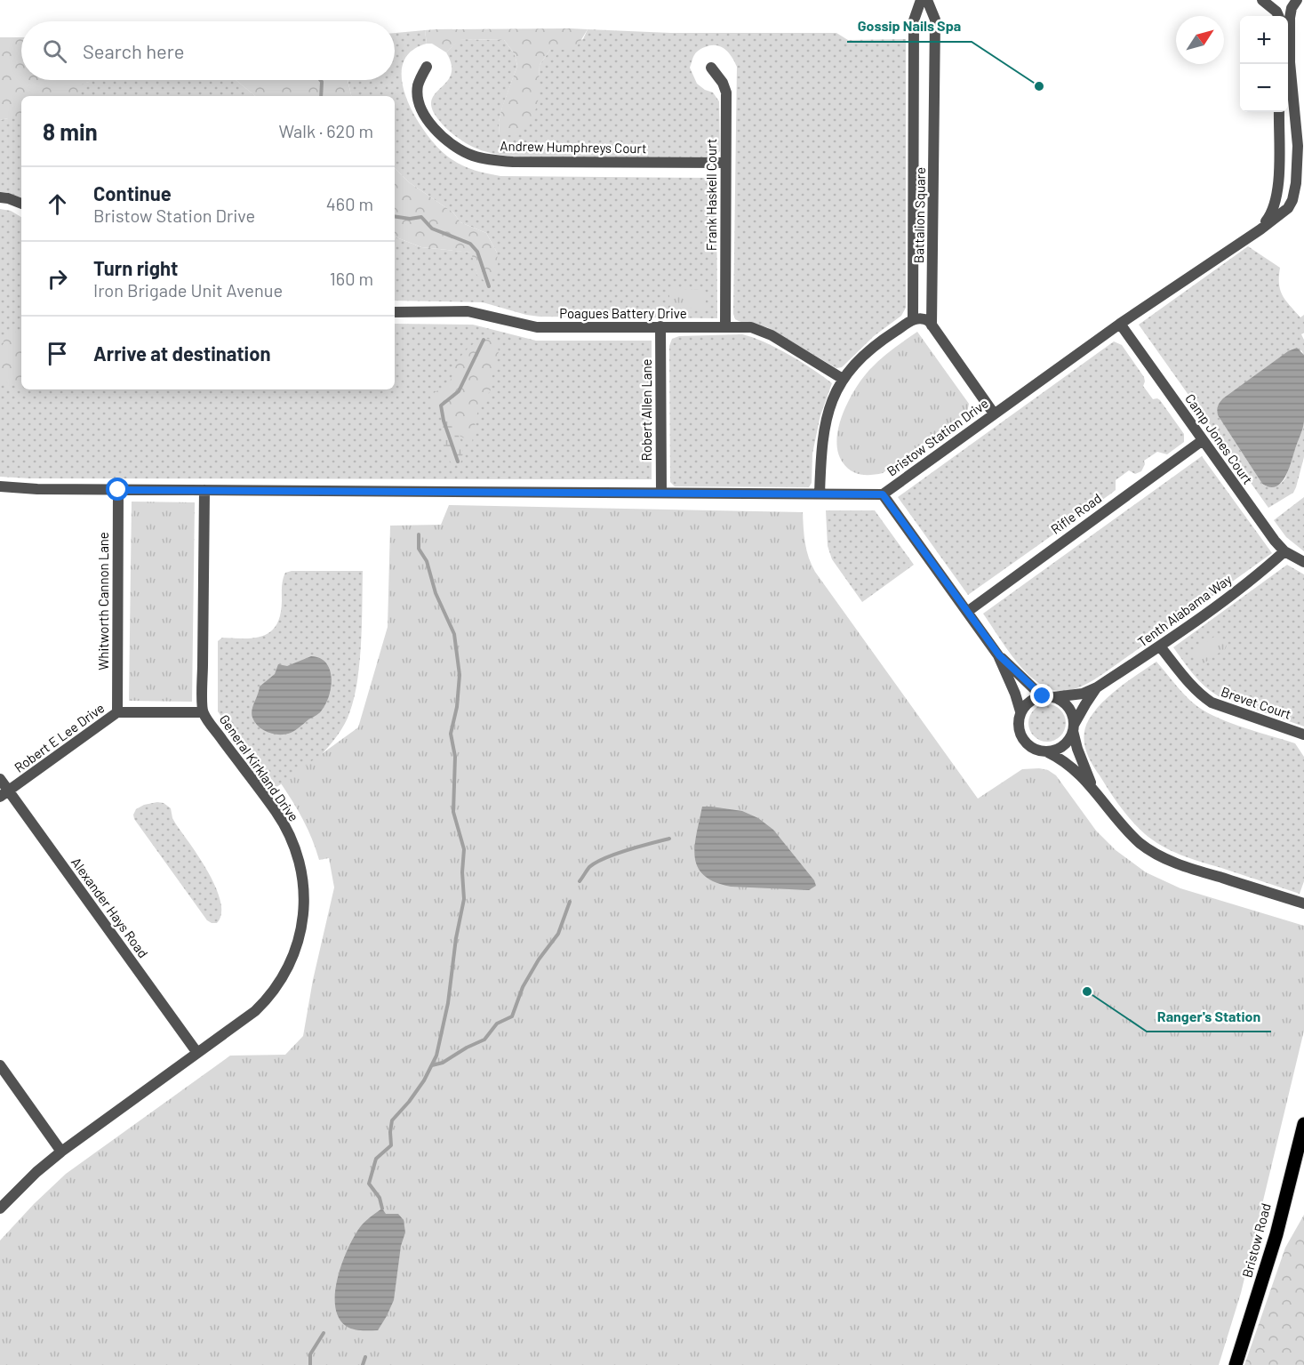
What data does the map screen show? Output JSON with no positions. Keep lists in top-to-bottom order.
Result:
{
  "streets": {
    "main road": ["Bristow Road"],
    "street": [
      "Andrew Humphreys Court",
      "Frank Haskell Court",
      "Battalion Square",
      "Poagues Battery Drive",
      "Robert Allen Lane",
      "Bristow Station Drive",
      "Camp Jones Court",
      "Rifle Road",
      "Whitworth Cannon Lane",
      "Tenth Alabama Way",
      "Brevet Court",
      "Robert E Lee Drive",
      "General Kirkland Drive",
      "Alexander Hays Road"
    ]
  },
  "crossings": [
    ["Andrew Humphreys Court", "Frank Haskell Court"],
    ["Frank Haskell Court", "Poagues Battery Drive"],
    ["Poagues Battery Drive", "Robert Allen Lane"],
    ["Robert Allen Lane", "Bristow Station Drive"],
    ["Bristow Station Drive", "Camp Jones Court"],
    ["Bristow Station Drive", "Whitworth Cannon Lane"],
    ["Bristow Station Drive", "General Kirkland Drive"],
    ["Camp Jones Court", "Rifle Road"],
    ["Camp Jones Court", "Tenth Alabama Way"],
    ["Whitworth Cannon Lane", "Robert E Lee Drive"],
    ["Tenth Alabama Way", "Brevet Court"],
    ["Robert E Lee Drive", "General Kirkland Drive"],
    ["Robert E Lee Drive", "Alexander Hays Road"],
    ["General Kirkland Drive", "Alexander Hays Road"]
  ],
  "places": ["Gossip Nails Spa", "Ranger's Station"],
  "north": "top right",
  "page": {
    "map_buttons": ["+", "−"],
    "search": "Search here",
    "heading": ["8 min", "Walk · 620 m"],
    "list": [
      ["Continue", "Bristow Station Drive", "460 m"],
      ["Turn right", "Iron Brigade Unit Avenue", "160 m"],
      "Arrive at destination"
    ]
  }
}
